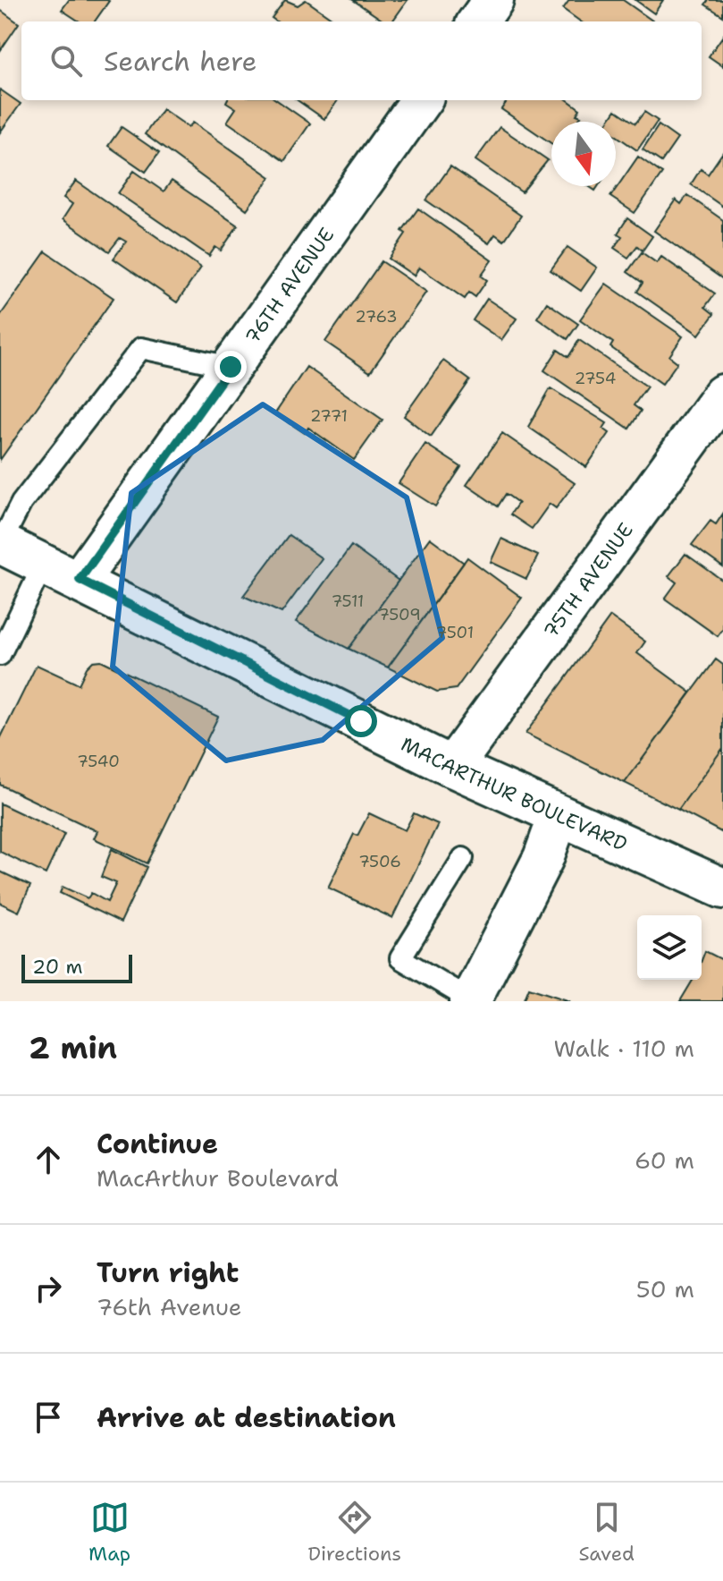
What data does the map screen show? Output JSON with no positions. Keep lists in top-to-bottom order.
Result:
{
  "streets": {
    "street": ["76TH AVENUE", "75TH AVENUE", "MACARTHUR BOULEVARD"]
  },
  "crossings": [
    ["76TH AVENUE", "MACARTHUR BOULEVARD"],
    ["75TH AVENUE", "MACARTHUR BOULEVARD"]
  ],
  "house_numbers": [
    "2763",
    "2754",
    "2771",
    "7511",
    "7509",
    "7501",
    "7540",
    "7506"
  ],
  "scale_bar": "20 m",
  "north": "bottom",
  "page": {
    "search": "Search here",
    "scale": "20 m",
    "heading": ["2 min", "Walk · 110 m"],
    "list": [
      ["Continue", "MacArthur Boulevard", "60 m"],
      ["Turn right", "76th Avenue", "50 m"],
      "Arrive at destination"
    ],
    "nav": ["Map", "Directions", "Saved"]
  }
}
